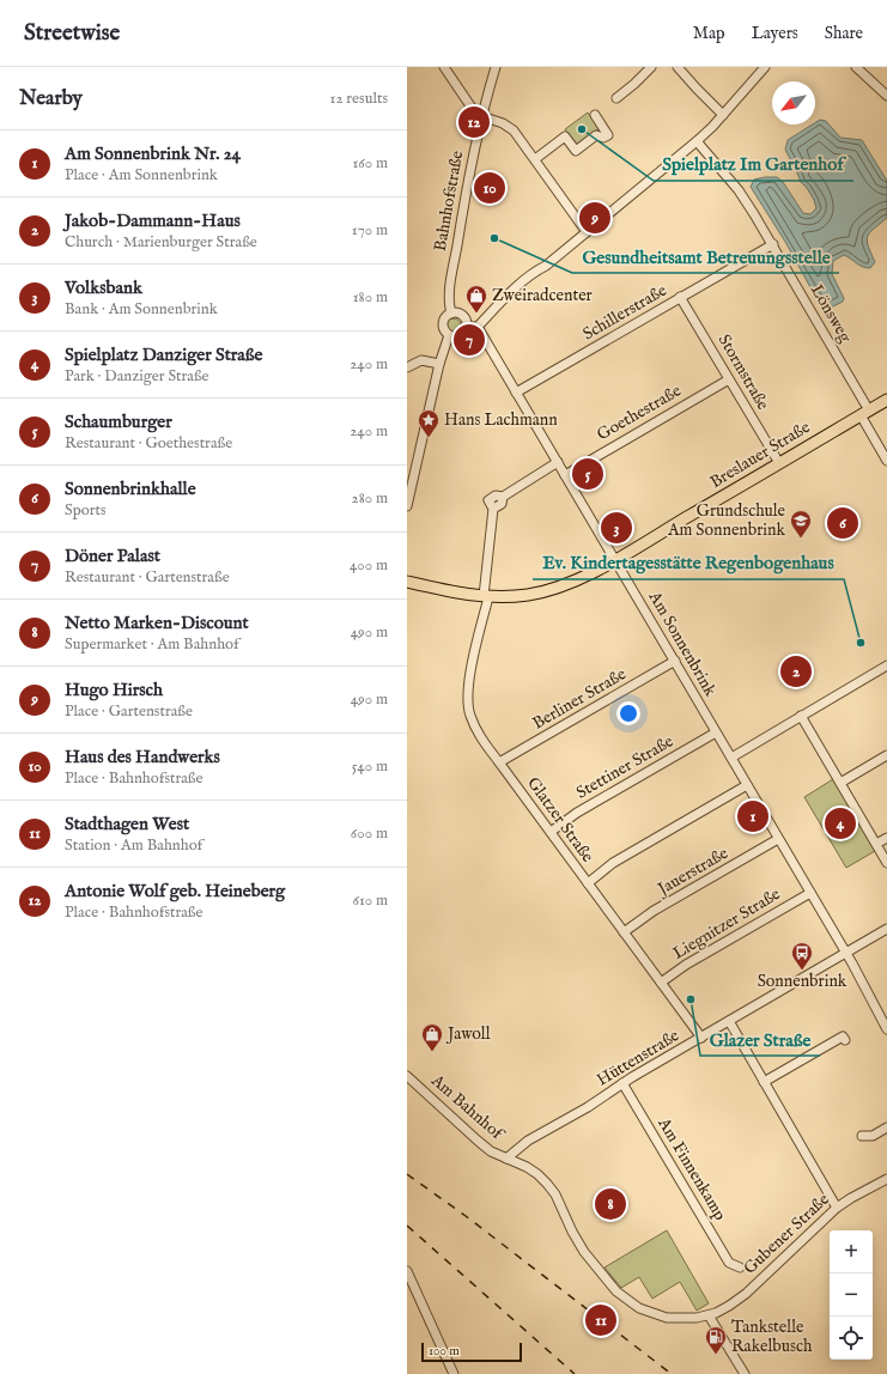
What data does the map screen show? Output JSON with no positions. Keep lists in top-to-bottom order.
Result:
{
  "streets": {
    "main road": ["Breslauer Straße"],
    "street": [
      "Bahnhofstraße",
      "Schillerstraße",
      "Lönsweg",
      "Stormstraße",
      "Goethestraße",
      "Am Sonnenbrink",
      "Berliner Straße",
      "Stettiner Straße",
      "Glatzer Straße",
      "Jauerstraße",
      "Liegnitzer Straße",
      "Hüttenstraße",
      "Am Bahnhof",
      "Am Finnenkamp",
      "Gubener Straße"
    ]
  },
  "crossings": [
    ["Schillerstraße", "Lönsweg"],
    ["Schillerstraße", "Stormstraße"],
    ["Schillerstraße", "Am Sonnenbrink"],
    ["Lönsweg", "Breslauer Straße"],
    ["Stormstraße", "Goethestraße"],
    ["Stormstraße", "Breslauer Straße"],
    ["Goethestraße", "Am Sonnenbrink"],
    ["Breslauer Straße", "Am Sonnenbrink"],
    ["Breslauer Straße", "Glatzer Straße"],
    ["Am Sonnenbrink", "Berliner Straße"],
    ["Am Sonnenbrink", "Stettiner Straße"],
    ["Am Sonnenbrink", "Glatzer Straße"],
    ["Am Sonnenbrink", "Jauerstraße"],
    ["Am Sonnenbrink", "Liegnitzer Straße"],
    ["Am Sonnenbrink", "Hüttenstraße"],
    ["Berliner Straße", "Glatzer Straße"],
    ["Stettiner Straße", "Glatzer Straße"],
    ["Glatzer Straße", "Jauerstraße"],
    ["Glatzer Straße", "Liegnitzer Straße"],
    ["Glatzer Straße", "Hüttenstraße"],
    ["Hüttenstraße", "Am Bahnhof"],
    ["Hüttenstraße", "Am Finnenkamp"],
    ["Am Bahnhof", "Gubener Straße"]
  ],
  "places": {
    "other": [
      "Spielplatz Im Gartenhof",
      "Gesundheitsamt Betreuungsstelle",
      "Ev. Kindertagesstätte Regenbogenhaus",
      "Glazer Straße"
    ],
    "shop": ["Zweiradcenter", "Jawoll"],
    "place": ["Hans Lachmann"],
    "school or university": ["Grundschule Am Sonnenbrink"],
    "bus stop": ["Sonnenbrink"],
    "fuel station": ["Tankstelle Rakelbusch"]
  },
  "scale_bar": "100 m",
  "north": "bottom left",
  "page": {
    "header": "Streetwise",
    "nav": ["Map", "Layers", "Share"],
    "heading": ["Nearby", "12 results"],
    "pins": [
      "12",
      "10",
      "9",
      "7",
      "5",
      "6",
      "3",
      "2",
      "1",
      "4",
      "8",
      "11"
    ],
    "list": [
      {
        "mark": "1",
        "name": "Am Sonnenbrink Nr. 24",
        "note": "Place · Am Sonnenbrink",
        "value": "160 m"
      },
      {
        "mark": "2",
        "name": "Jakob-Dammann-Haus",
        "note": "Church · Marienburger Straße",
        "value": "170 m"
      },
      {
        "mark": "3",
        "name": "Volksbank",
        "note": "Bank · Am Sonnenbrink",
        "value": "180 m"
      },
      {
        "mark": "4",
        "name": "Spielplatz Danziger Straße",
        "note": "Park · Danziger Straße",
        "value": "240 m"
      },
      {
        "mark": "5",
        "name": "Schaumburger",
        "note": "Restaurant · Goethestraße",
        "value": "240 m"
      },
      {
        "mark": "6",
        "name": "Sonnenbrinkhalle",
        "note": "Sports",
        "value": "280 m"
      },
      {
        "mark": "7",
        "name": "Döner Palast",
        "note": "Restaurant · Gartenstraße",
        "value": "400 m"
      },
      {
        "mark": "8",
        "name": "Netto Marken-Discount",
        "note": "Supermarket · Am Bahnhof",
        "value": "490 m"
      },
      {
        "mark": "9",
        "name": "Hugo Hirsch",
        "note": "Place · Gartenstraße",
        "value": "490 m"
      },
      {
        "mark": "10",
        "name": "Haus des Handwerks",
        "note": "Place · Bahnhofstraße",
        "value": "540 m"
      },
      {
        "mark": "11",
        "name": "Stadthagen West",
        "note": "Station · Am Bahnhof",
        "value": "600 m"
      },
      {
        "mark": "12",
        "name": "Antonie Wolf geb. Heineberg",
        "note": "Place · Bahnhofstraße",
        "value": "610 m"
      }
    ],
    "map_buttons": ["+", "−"],
    "scale": "100 m"
  }
}
